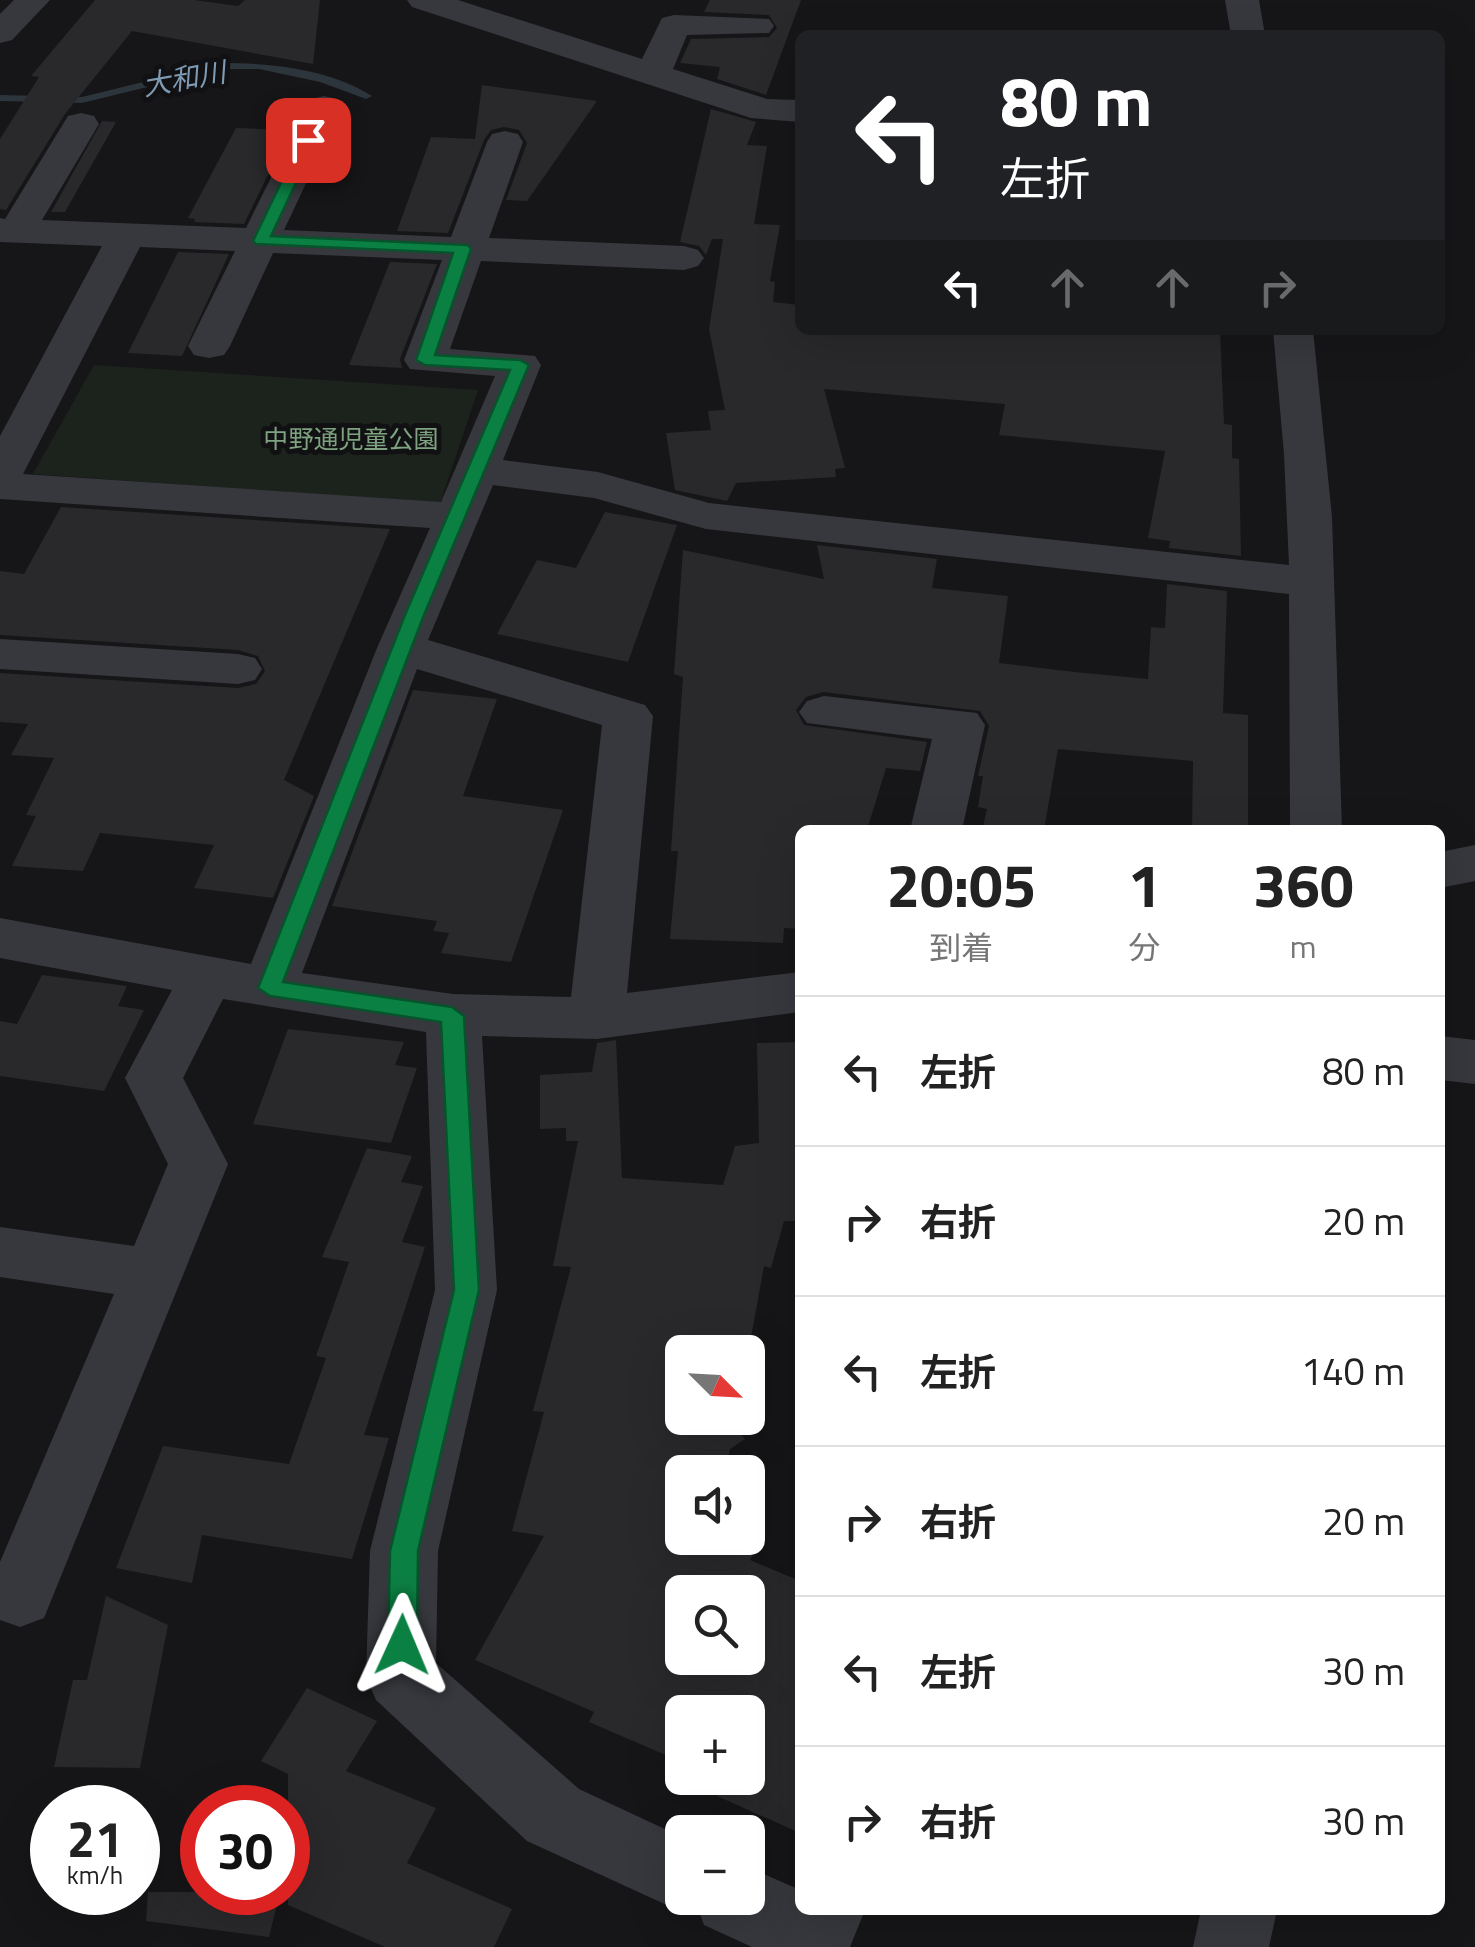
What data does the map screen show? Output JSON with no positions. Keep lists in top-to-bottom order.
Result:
{
  "water": ["大和川"],
  "parks": ["中野通児童公園"],
  "north": "bottom right",
  "page": {
    "turn": ["80 m", "左折"],
    "eta": [
      "20:05",
      "到着",
      "1",
      "分",
      "360",
      "m"
    ],
    "list": [
      {
        "name": "左折",
        "value": "80 m"
      },
      {
        "name": "右折",
        "value": "20 m"
      },
      {
        "name": "左折",
        "value": "140 m"
      },
      {
        "name": "右折",
        "value": "20 m"
      },
      {
        "name": "左折",
        "value": "30 m"
      },
      {
        "name": "右折",
        "value": "30 m"
      }
    ],
    "map_buttons": ["+", "−"],
    "speed": "21 km/h",
    "limit": "30"
  }
}
